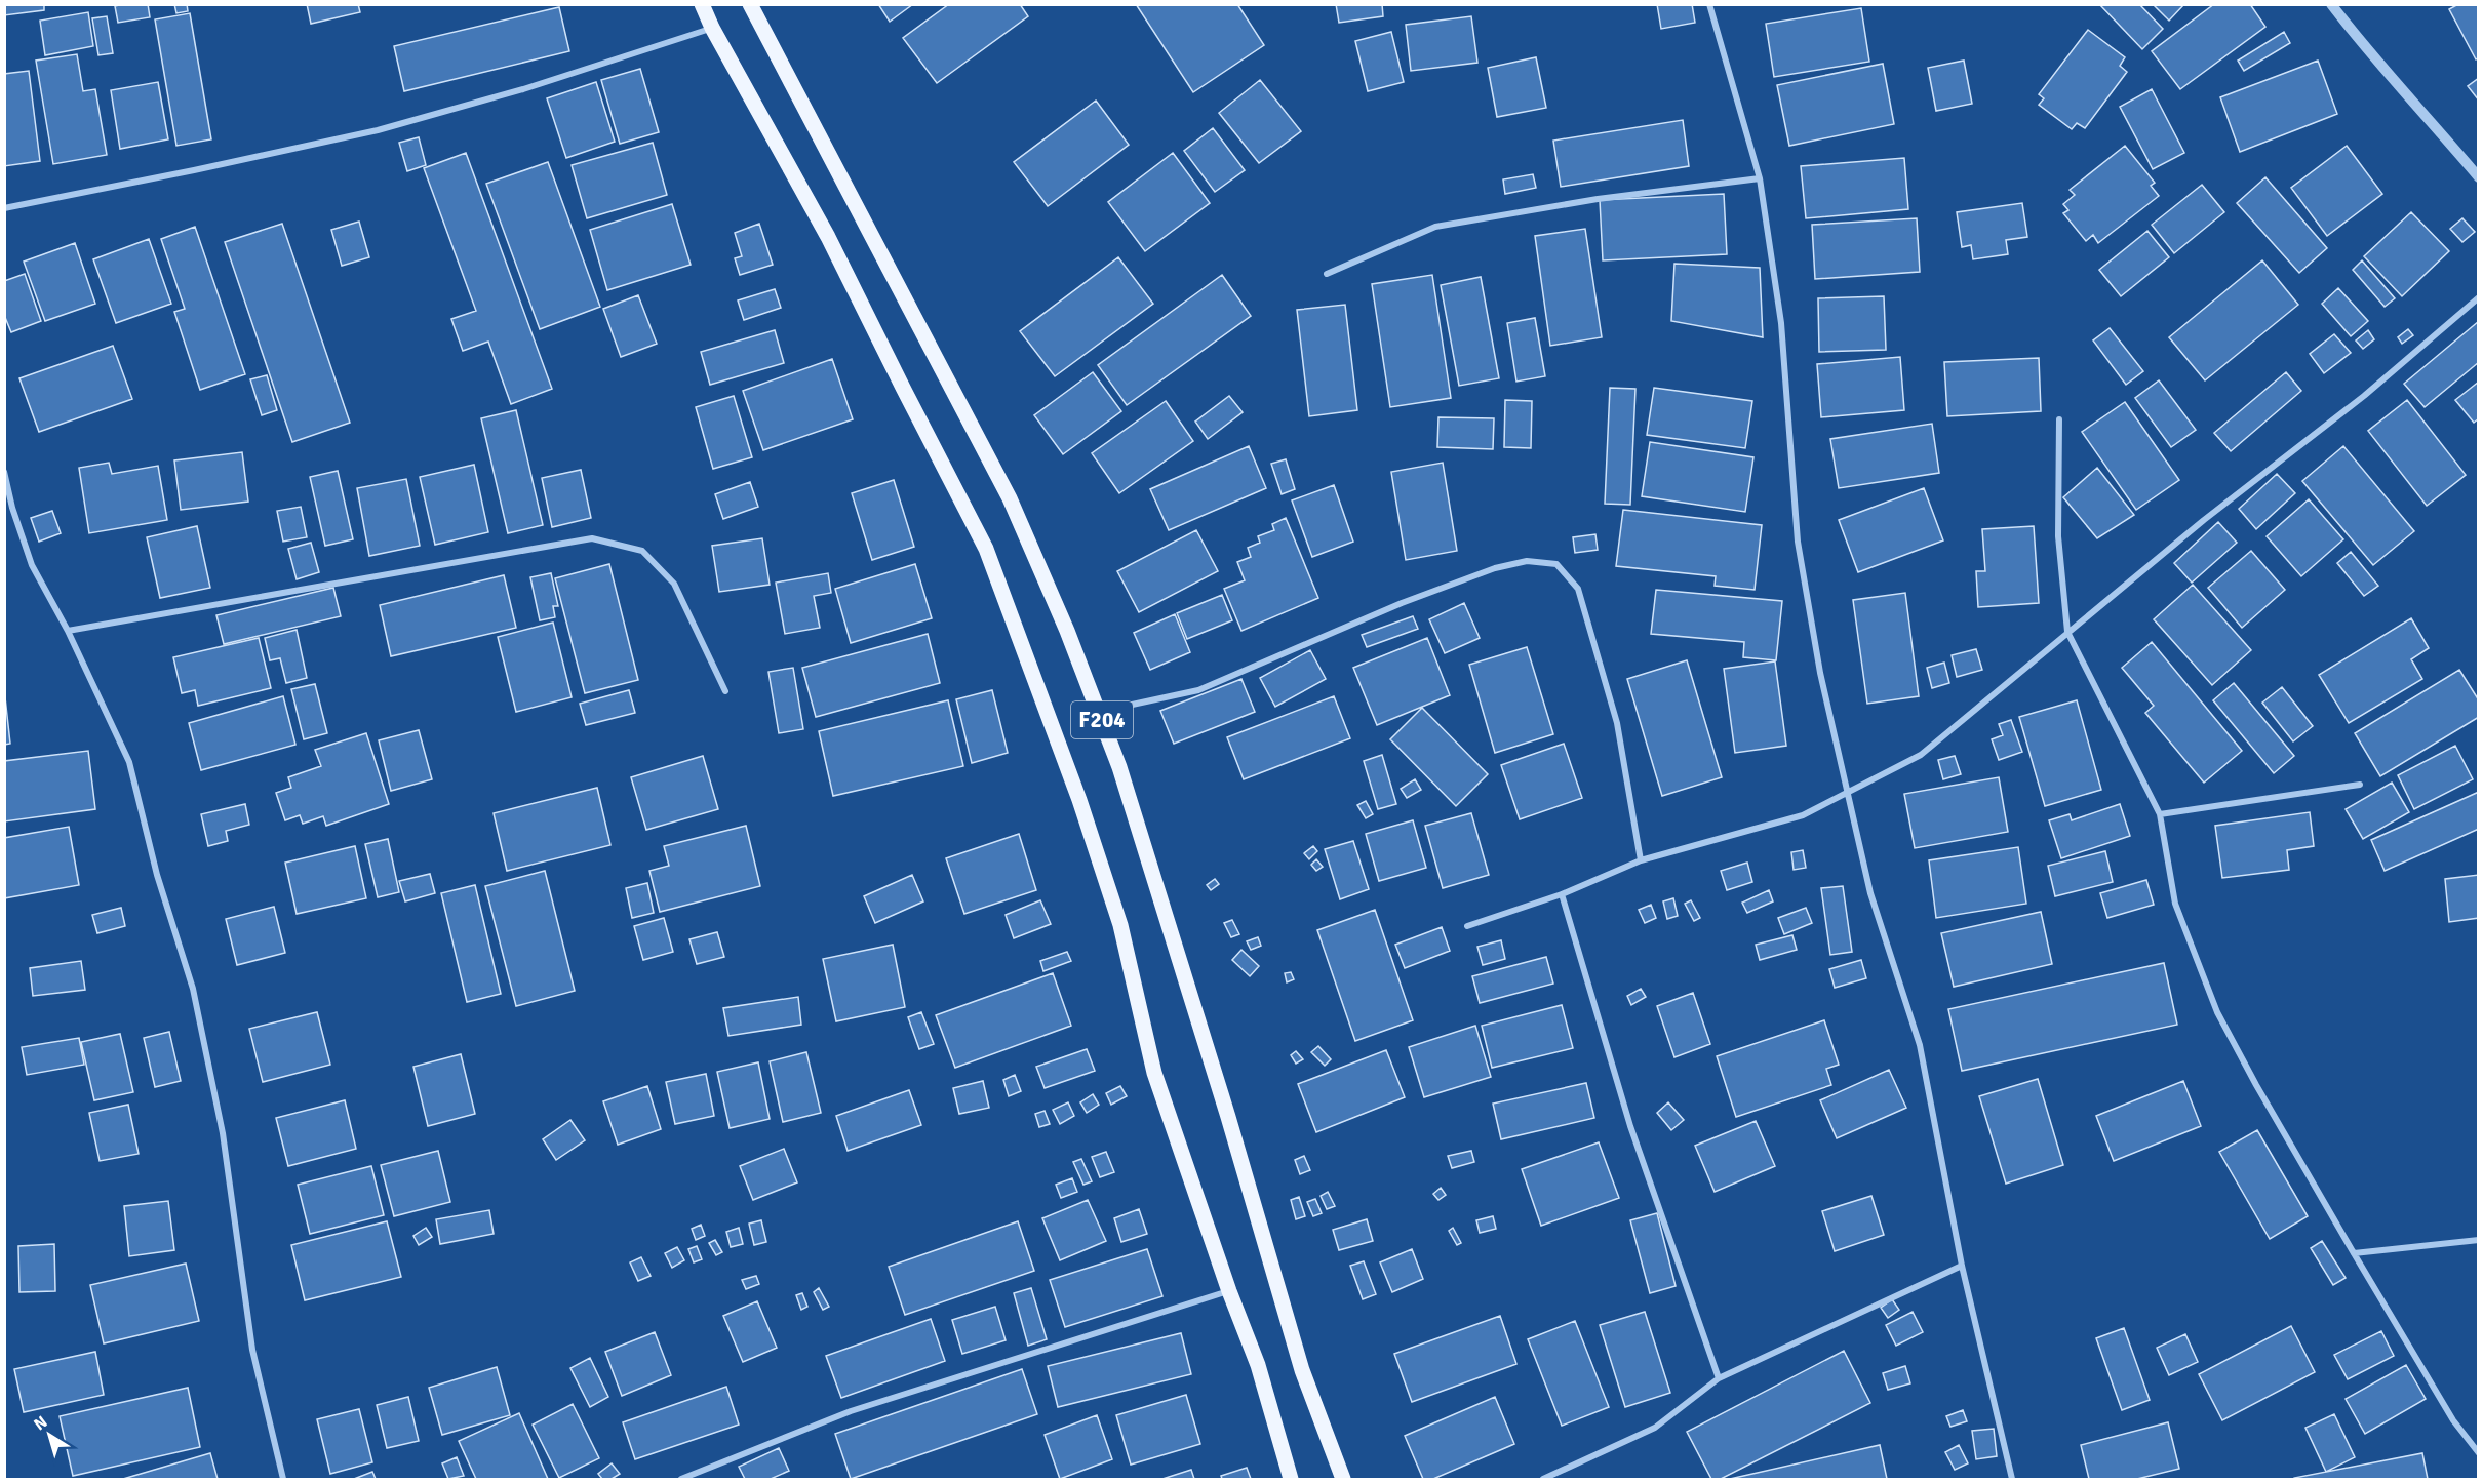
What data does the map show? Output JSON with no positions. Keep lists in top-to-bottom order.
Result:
{
  "streets": {
    "main road": ["F204"]
  },
  "north": "top left"
}
